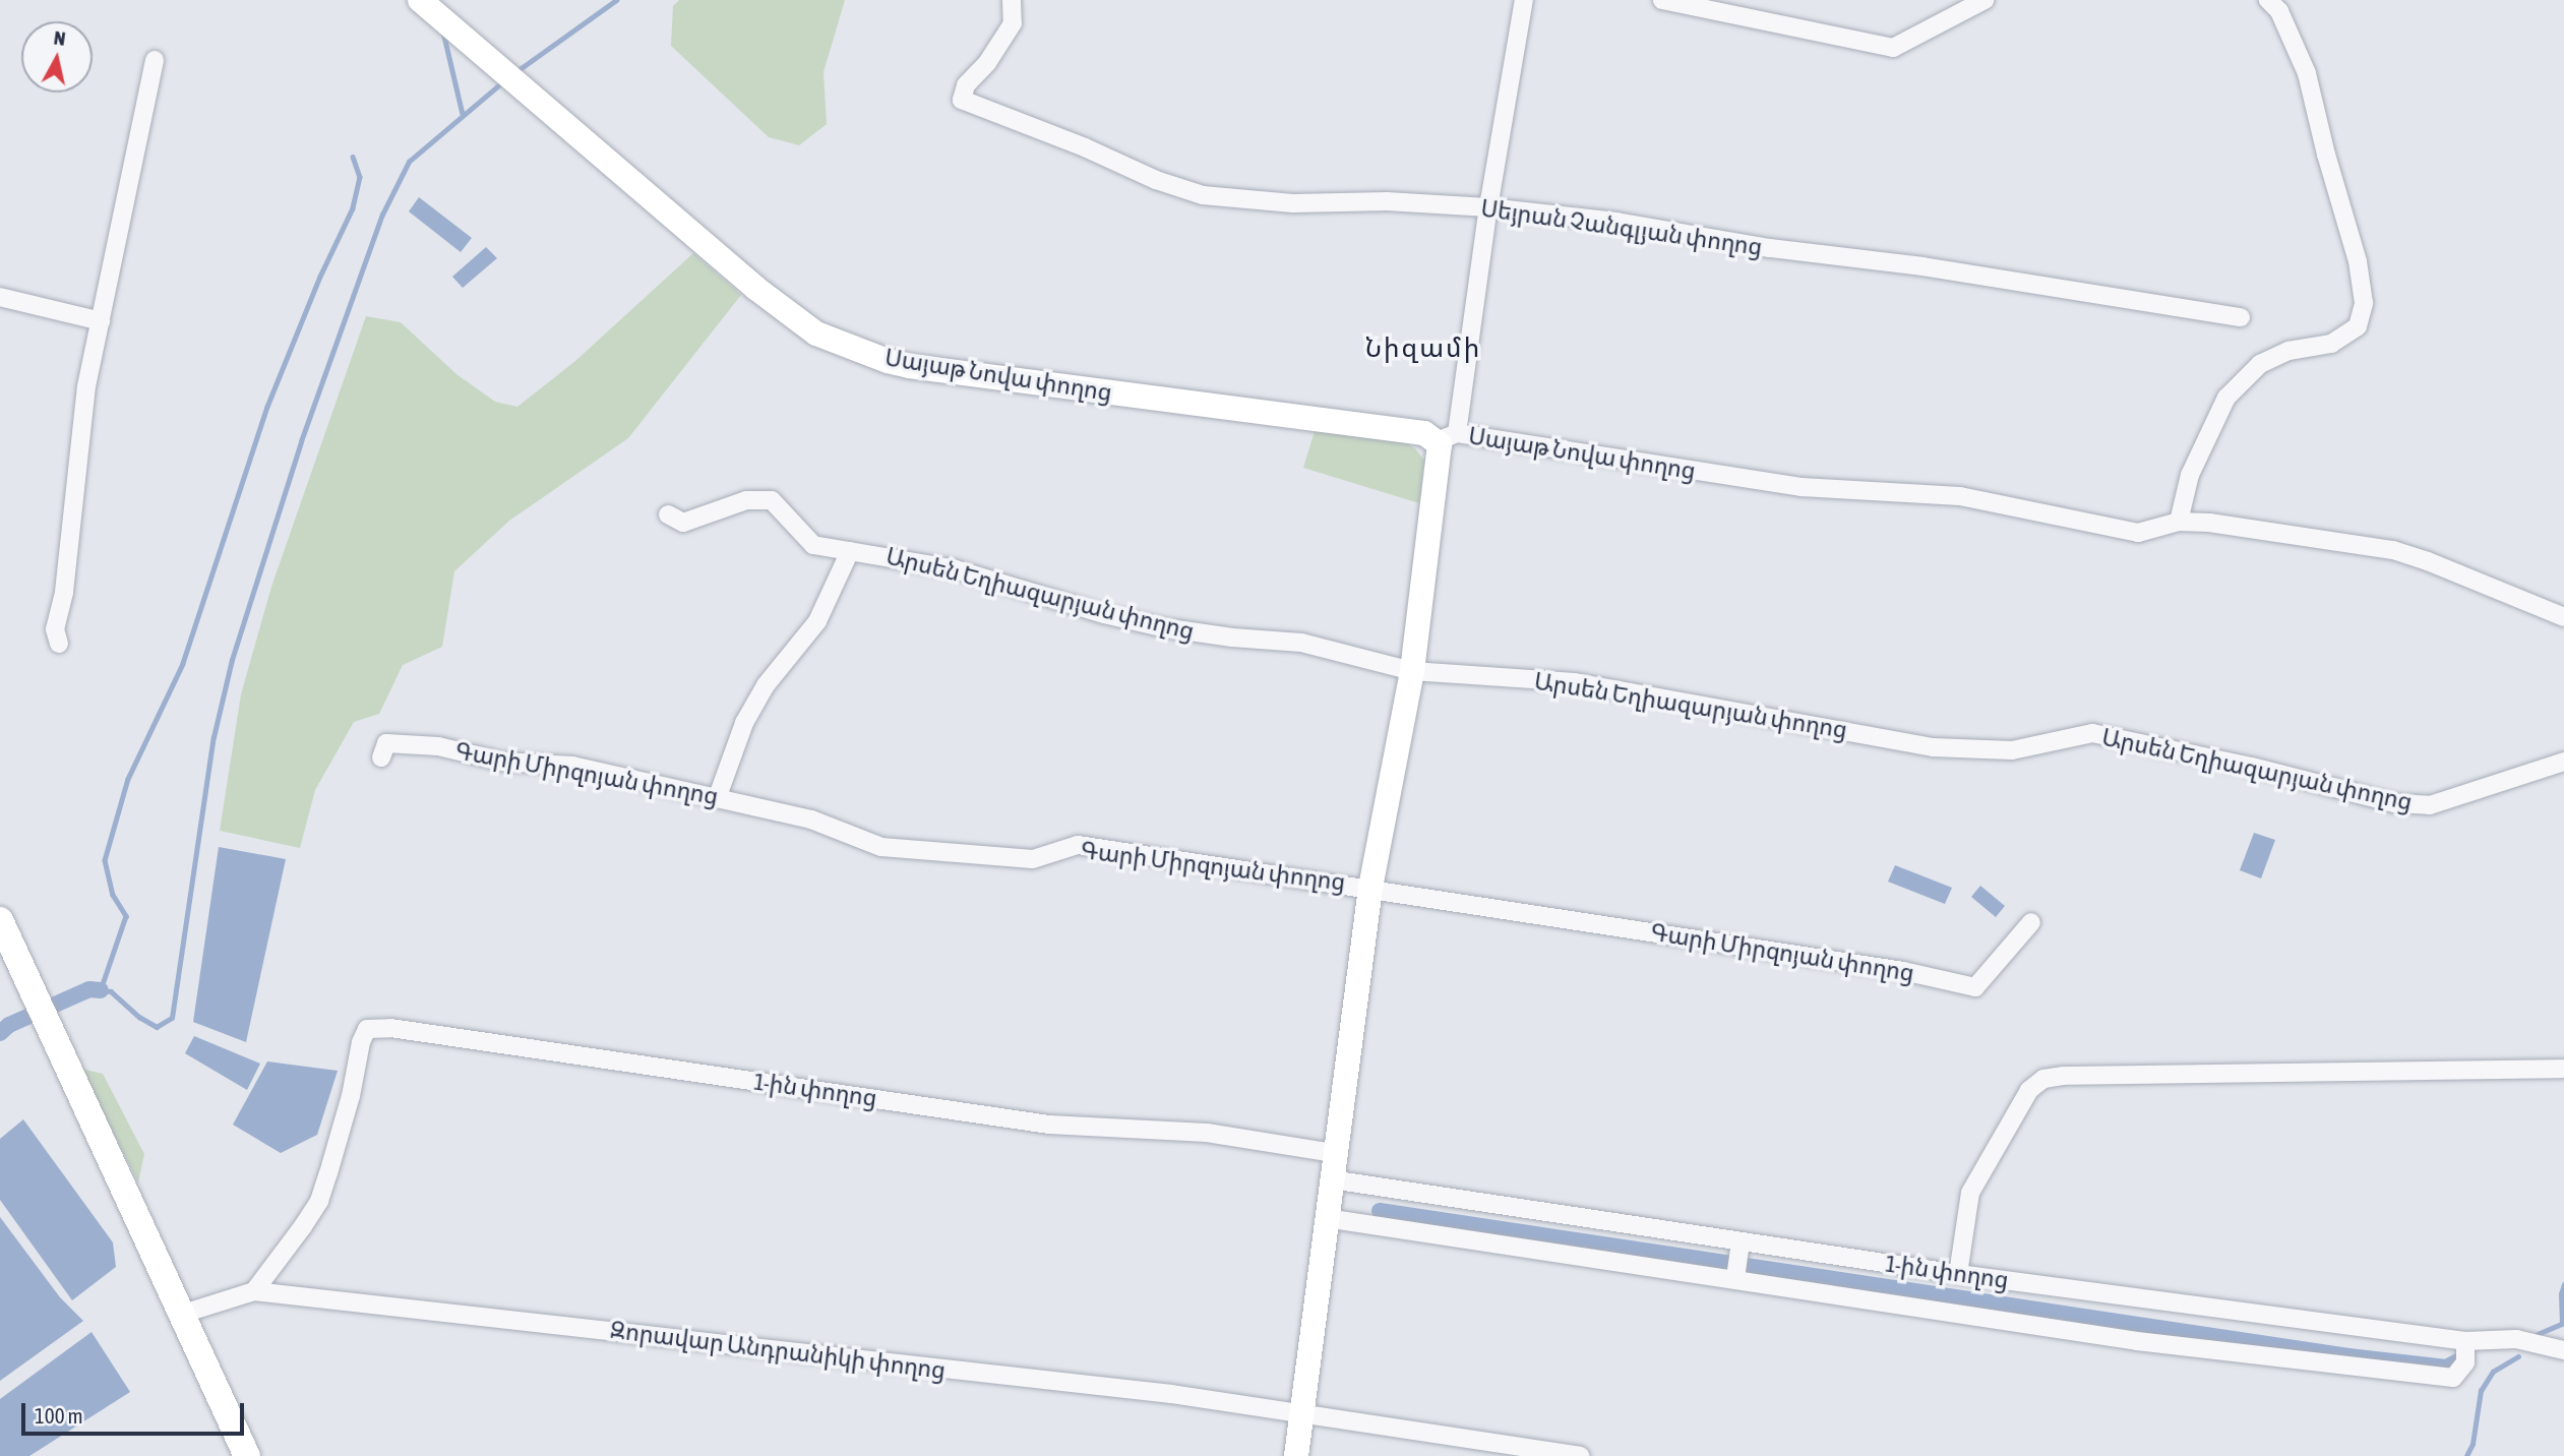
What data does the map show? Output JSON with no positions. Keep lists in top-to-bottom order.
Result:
{
  "streets": {
    "main road": ["Սայաթ Նովա փողոց"],
    "street": [
      "Սեյրան Չանգլյան փողոց",
      "Արսեն Եղիազարյան փողոց",
      "Գարի Միրզոյան փողոց",
      "1-ին փողոց",
      "Զորավար Անդրանիկի փողոց"
    ]
  },
  "crossings": [
    ["1-ին փողոց", "Զորավար Անդրանիկի փողոց"]
  ],
  "districts": ["Նիզամի"],
  "scale_bar": "100 m",
  "north": "top"
}
